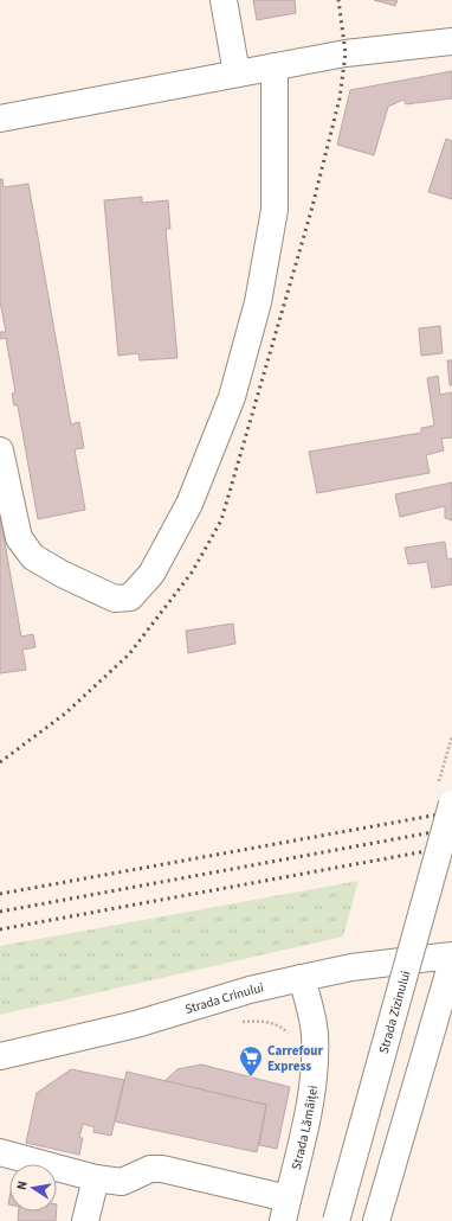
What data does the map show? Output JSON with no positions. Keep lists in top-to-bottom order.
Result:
{
  "streets": {
    "street": ["Strada Crinului", "Strada Zizinului", "Strada Lămâiței"]
  },
  "crossings": [
    ["Strada Crinului", "Strada Lămâiței"]
  ],
  "places": {
    "supermarket": ["Carrefour Express"]
  },
  "north": "left"
}
